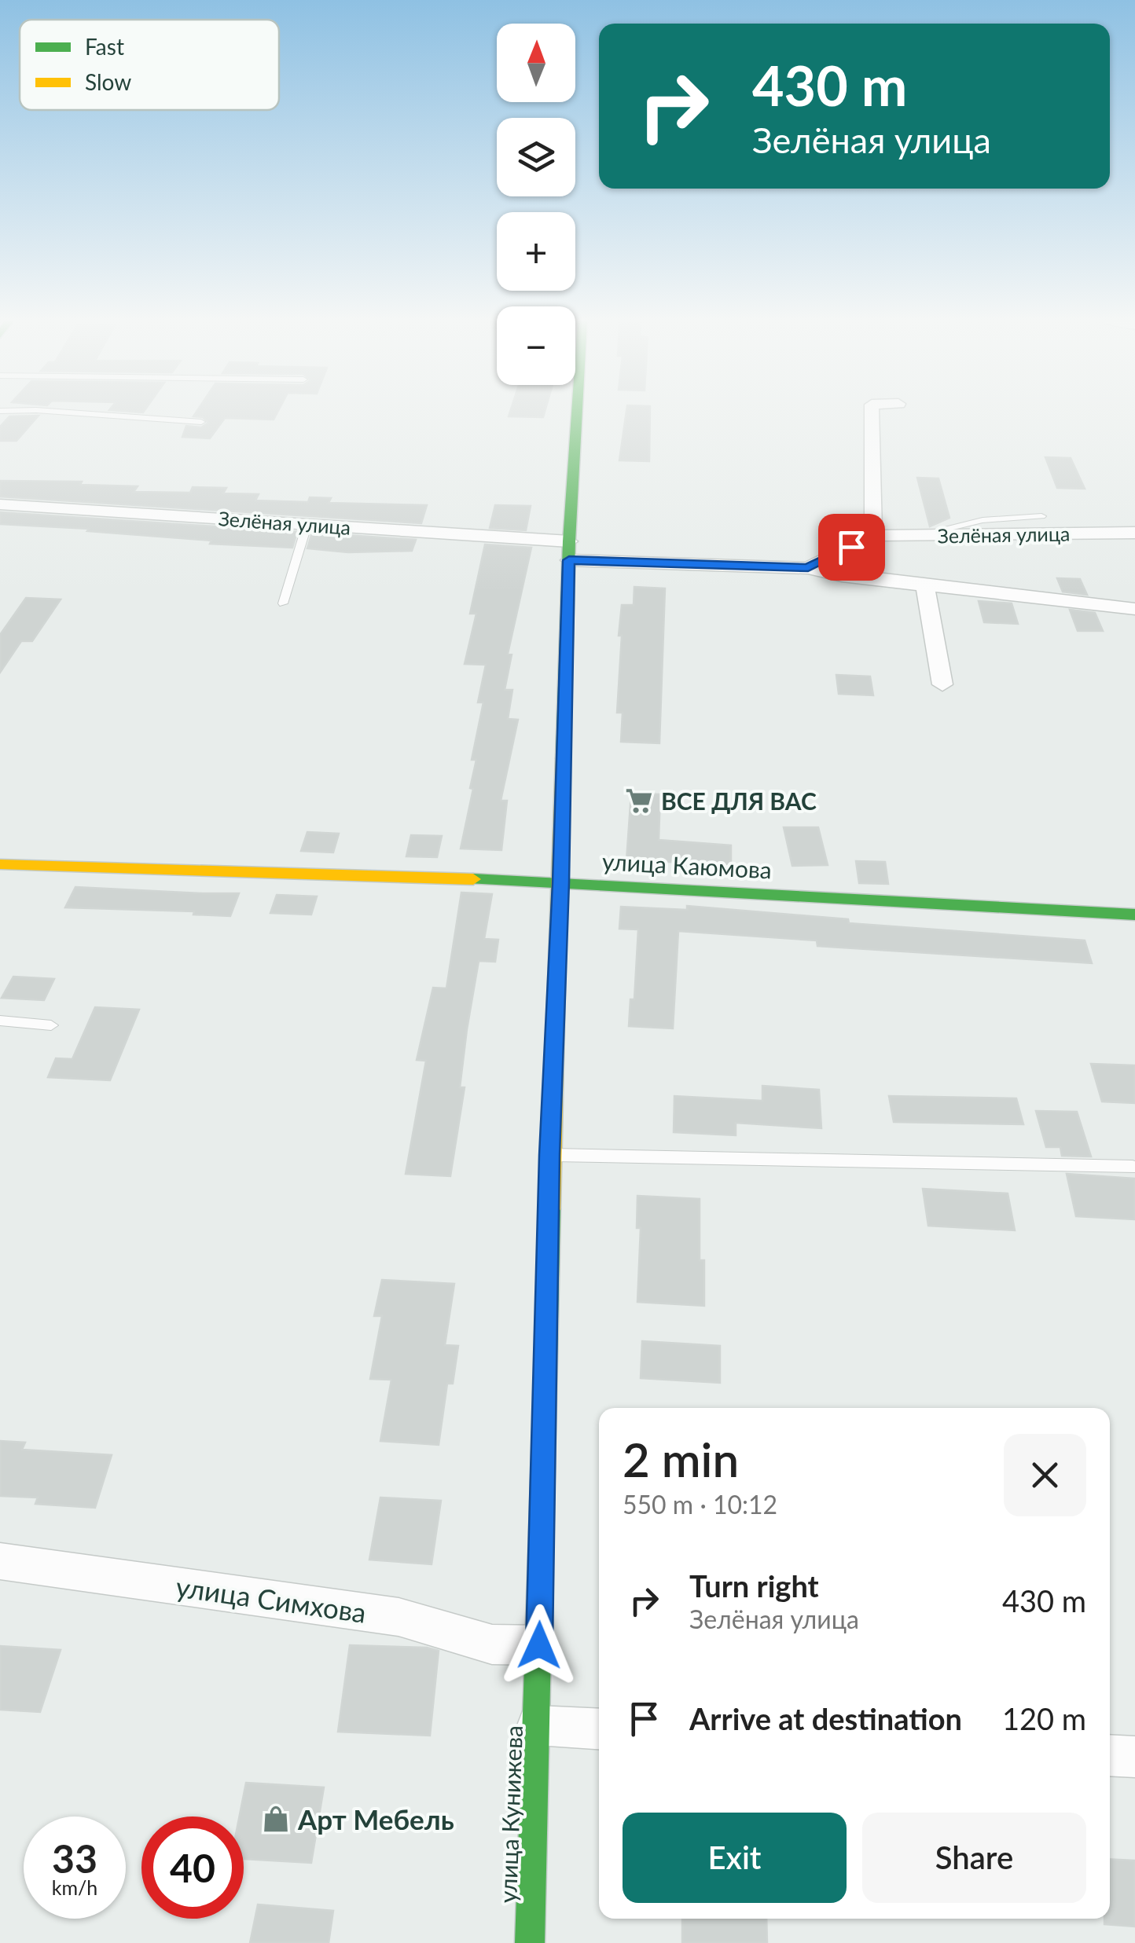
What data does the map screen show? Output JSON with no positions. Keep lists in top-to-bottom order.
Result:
{
  "streets": {
    "street": [
      "Зелёная улица",
      "улица Каюмова",
      "улица Симхова",
      "улица Кунижева"
    ]
  },
  "crossings": [
    ["Зелёная улица", "улица Кунижева"],
    ["улица Каюмова", "улица Кунижева"],
    ["улица Симхова", "улица Кунижева"]
  ],
  "places": {
    "supermarket": ["ВСЕ ДЛЯ ВАС"],
    "shop": ["Арт Мебель"]
  },
  "legend": ["Fast", "Slow"],
  "north": "top",
  "page": {
    "map_buttons": ["+", "−"],
    "turn": ["430 m", "Зелёная улица"],
    "heading": ["2 min", "550 m · 10:12"],
    "list": [
      {
        "name": "Turn right",
        "note": "Зелёная улица",
        "value": "430 m"
      },
      {
        "name": "Arrive at destination",
        "value": "120 m"
      }
    ],
    "buttons": ["Exit", "Share"],
    "speed": "33 km/h",
    "limit": "40"
  }
}
